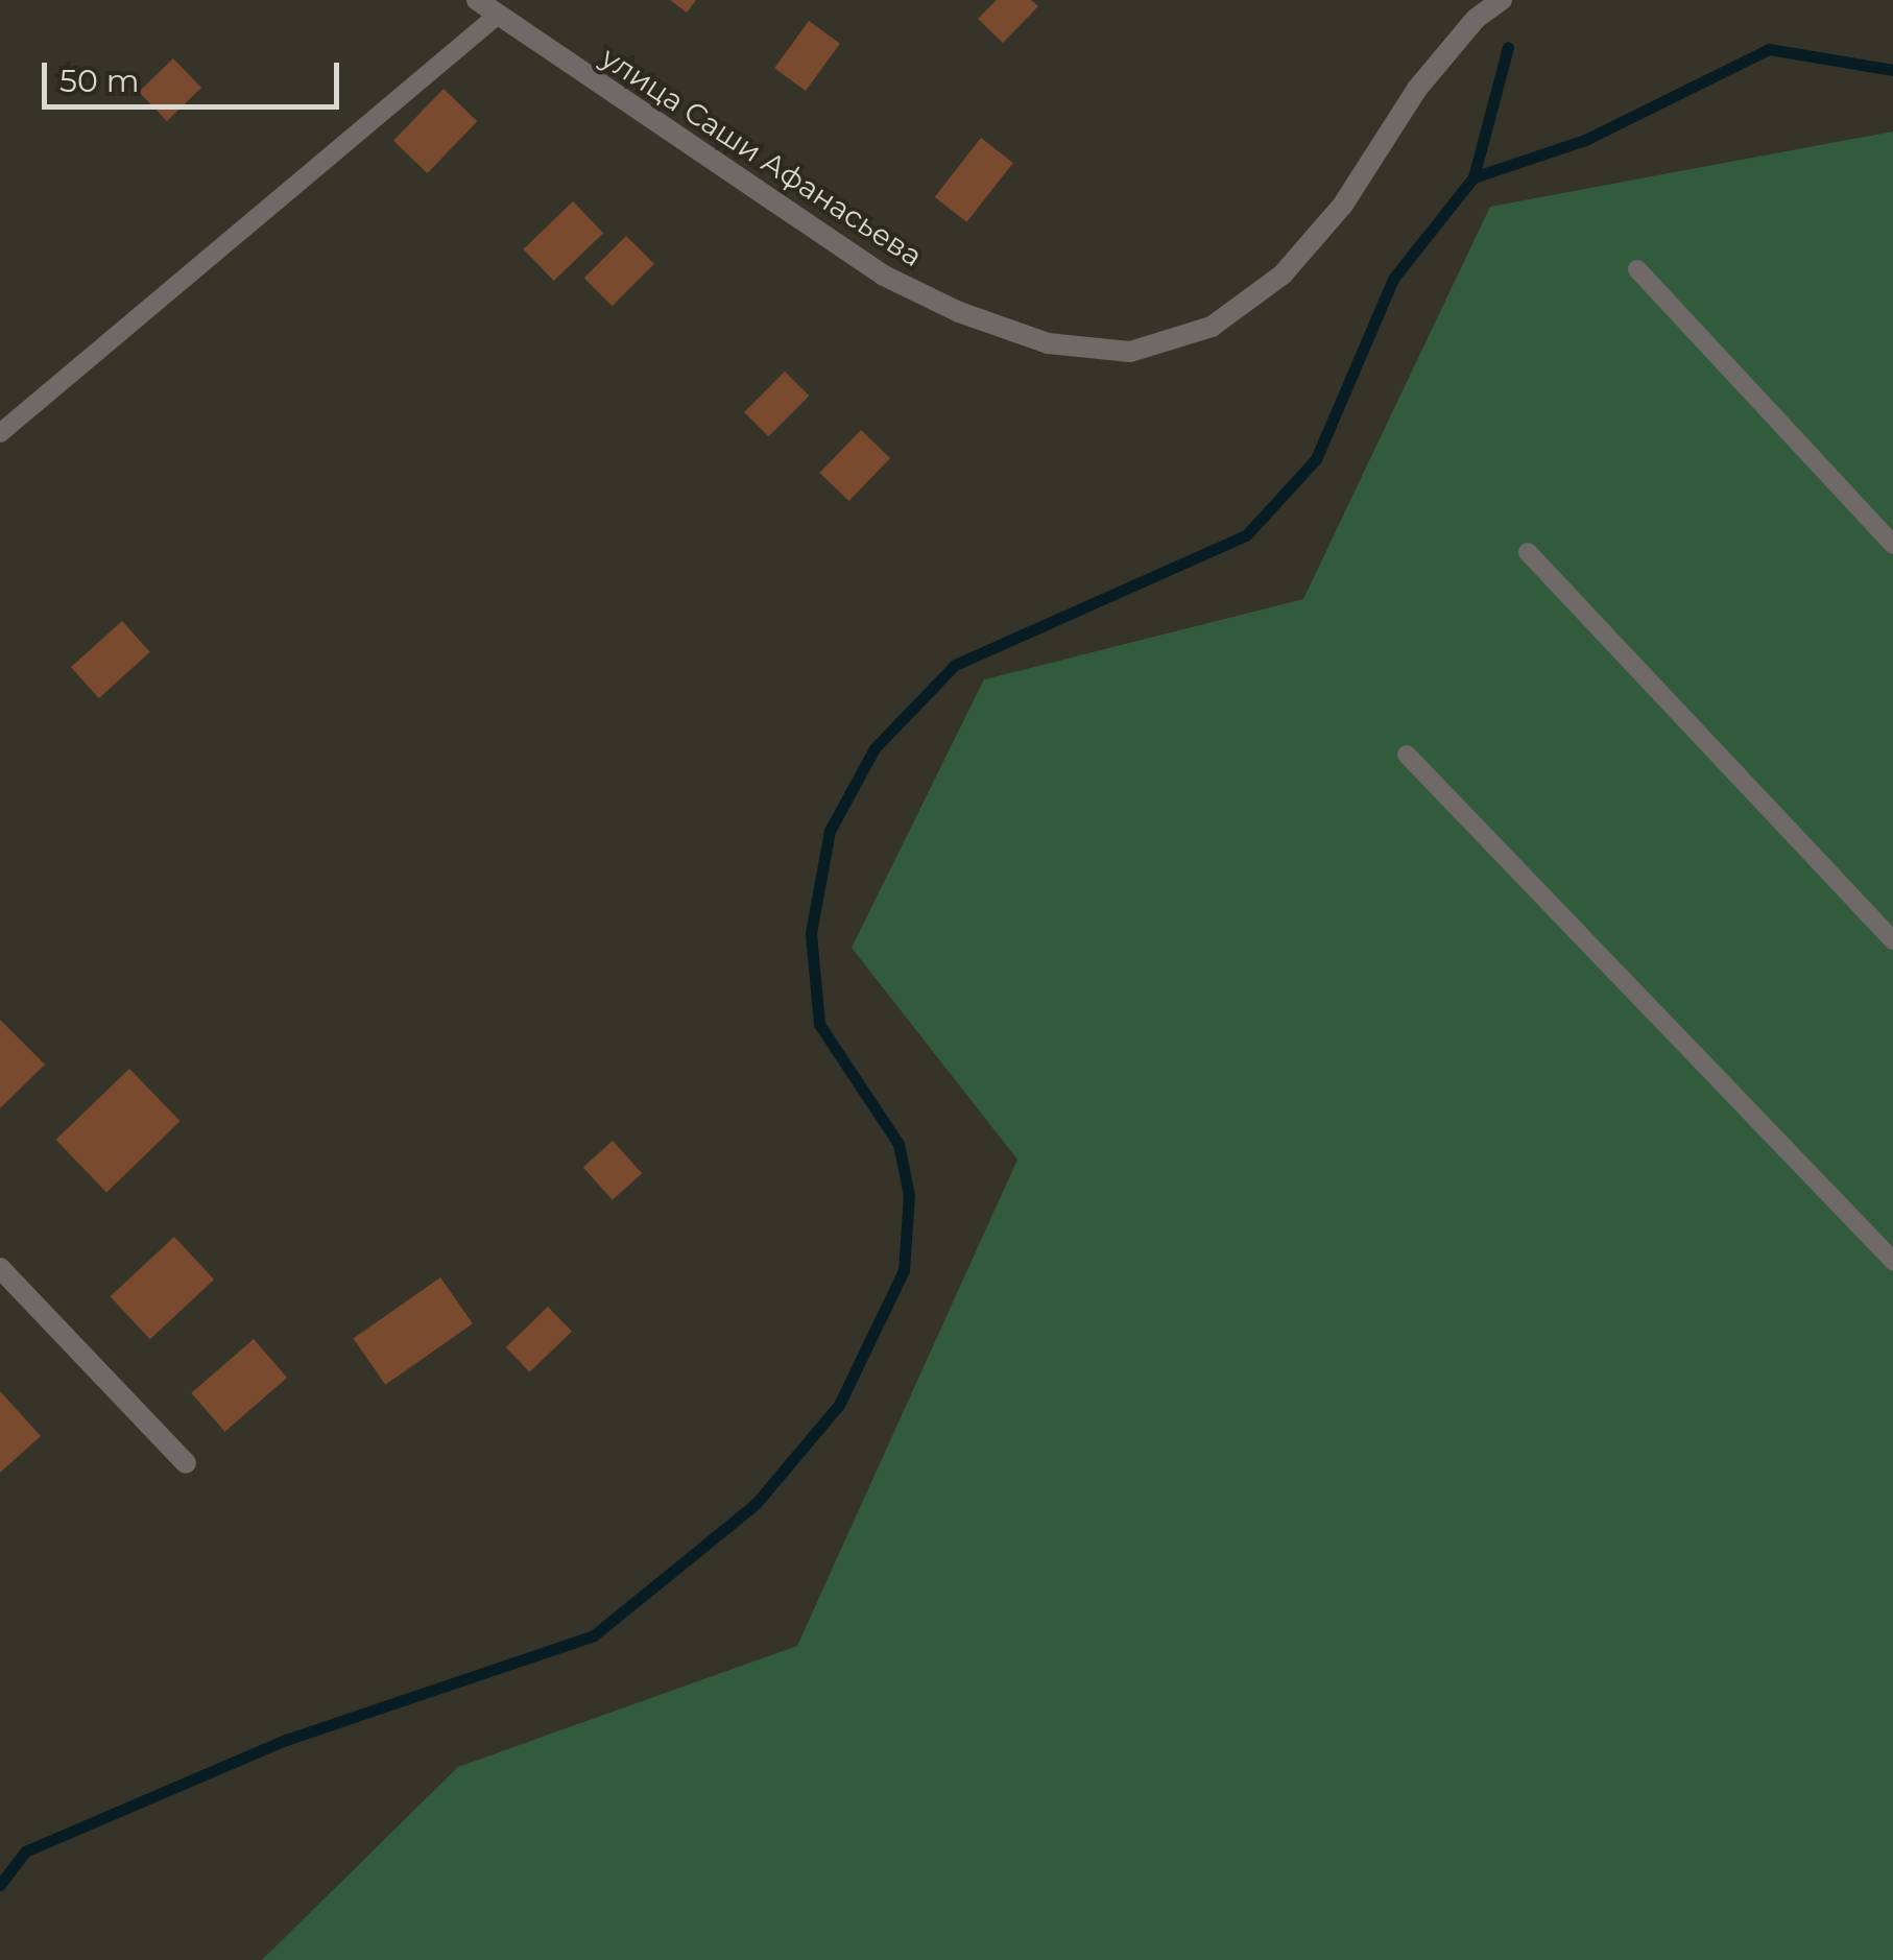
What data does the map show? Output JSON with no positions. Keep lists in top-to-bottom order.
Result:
{
  "streets": {
    "street": ["улица Саши Афанасьева"]
  },
  "scale_bar": "50 m"
}
